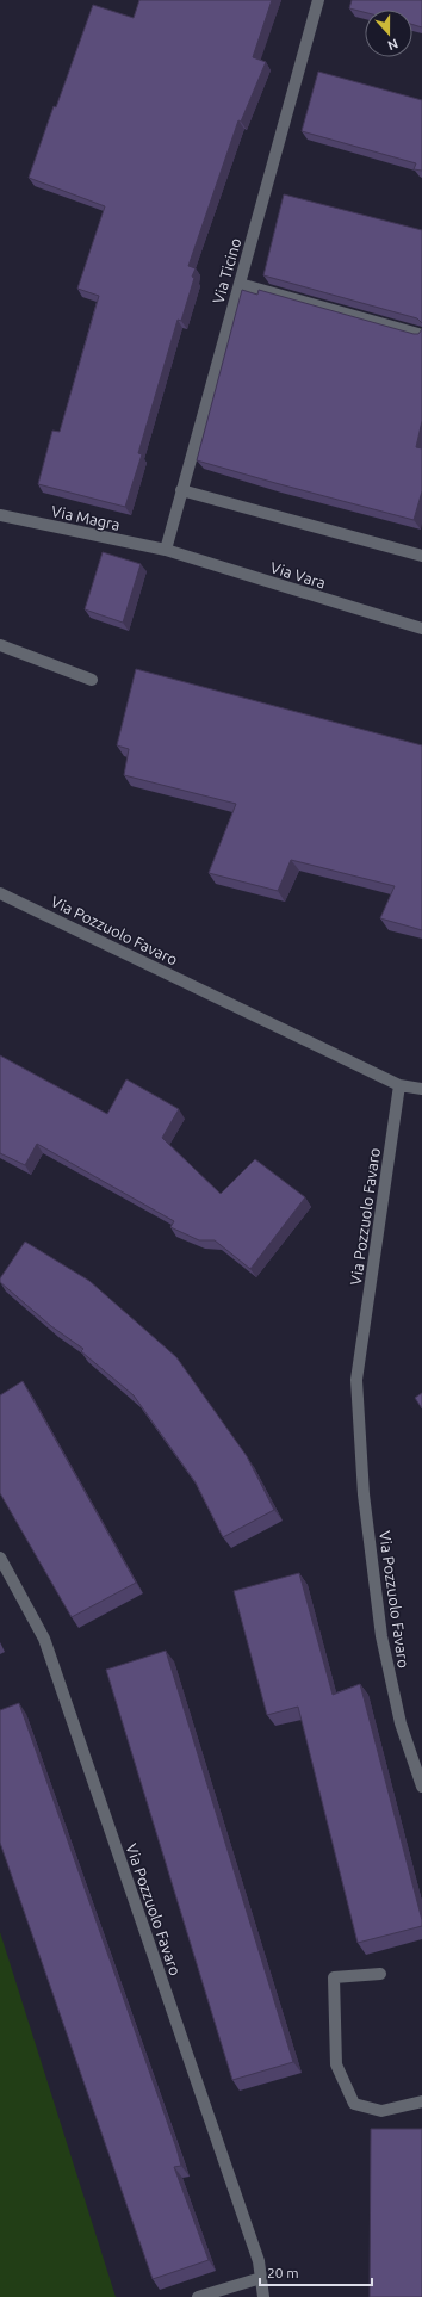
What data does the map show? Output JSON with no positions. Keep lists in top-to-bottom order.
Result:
{
  "streets": {
    "street": [
      "Via Ticino",
      "Via Magra",
      "Via Vara",
      "Via Pozzuolo Favaro"
    ]
  },
  "crossings": [
    ["Via Ticino", "Via Magra"],
    ["Via Ticino", "Via Vara"],
    ["Via Magra", "Via Vara"]
  ],
  "scale_bar": "20 m",
  "north": "bottom"
}
